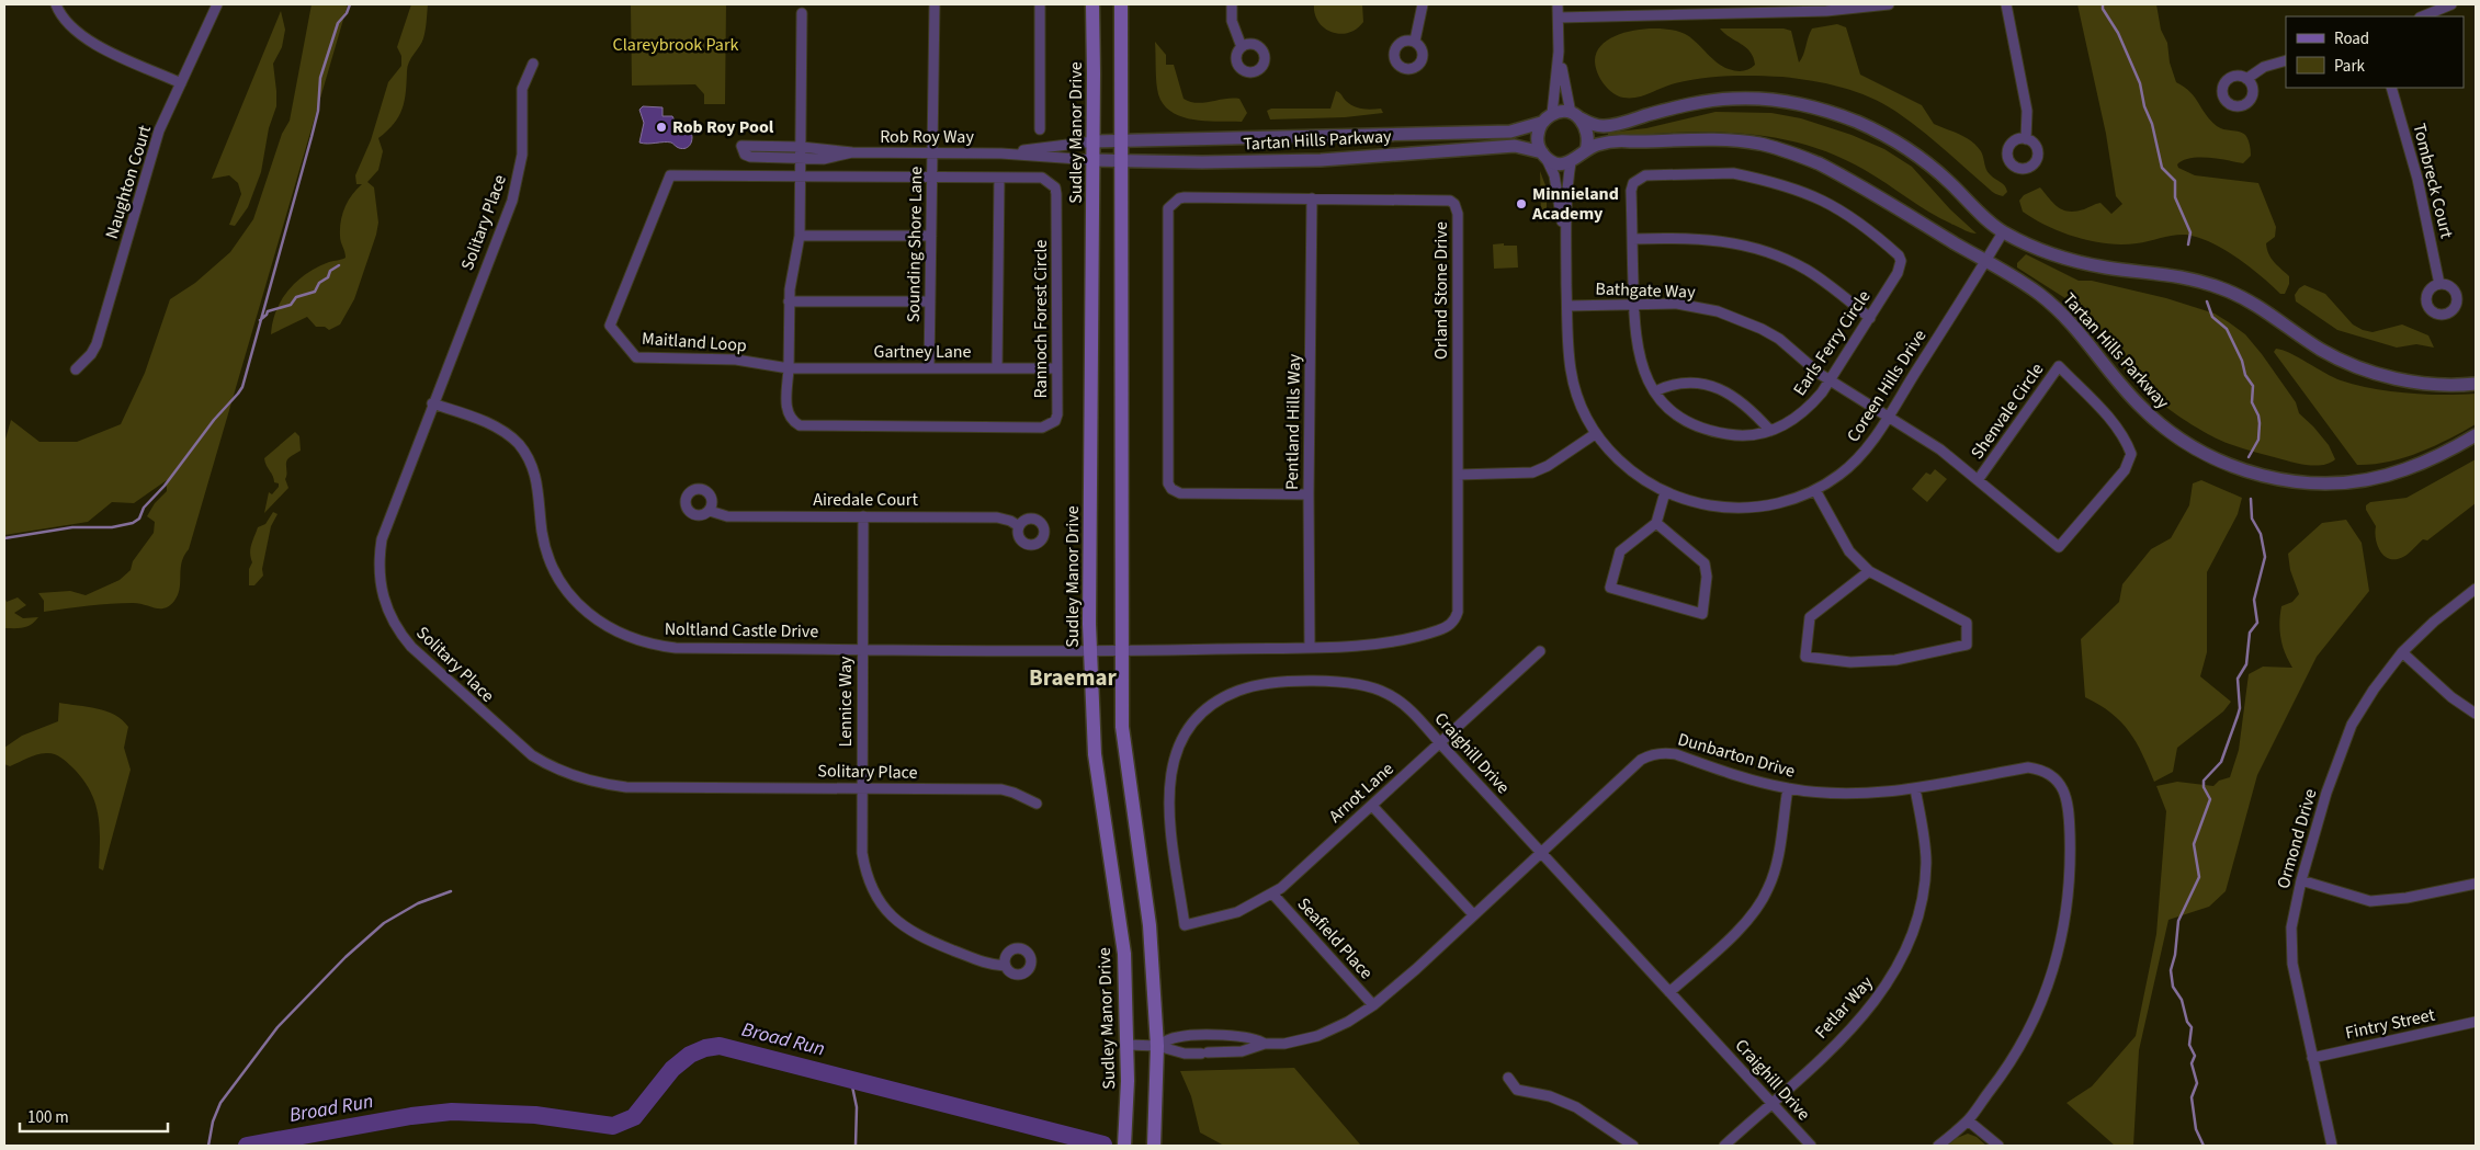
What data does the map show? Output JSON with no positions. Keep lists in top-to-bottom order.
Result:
{
  "streets": {
    "main road": ["Sudley Manor Drive"],
    "street": [
      "Rob Roy Way",
      "Tartan Hills Parkway",
      "Tombreck Court",
      "Naughton Court",
      "Solitary Place",
      "Sounding Shore Lane",
      "Orland Stone Drive",
      "Bathgate Way",
      "Rannoch Forest Circle",
      "Maitland Loop",
      "Earls Ferry Circle",
      "Gartney Lane",
      "Coreen Hills Drive",
      "Shenvale Circle",
      "Pentland Hills Way",
      "Airedale Court",
      "Noltland Castle Drive",
      "Lennice Way",
      "Craighill Drive",
      "Dunbarton Drive",
      "Arnot Lane",
      "Ormond Drive",
      "Seafield Place",
      "Fetlar Way",
      "Fintry Street"
    ]
  },
  "crossings": [
    ["Sudley Manor Drive", "Rob Roy Way"],
    ["Sudley Manor Drive", "Tartan Hills Parkway"],
    ["Sudley Manor Drive", "Noltland Castle Drive"],
    ["Sudley Manor Drive", "Dunbarton Drive"],
    ["Rob Roy Way", "Tartan Hills Parkway"],
    ["Rob Roy Way", "Sounding Shore Lane"],
    ["Tartan Hills Parkway", "Coreen Hills Drive"],
    ["Solitary Place", "Noltland Castle Drive"],
    ["Solitary Place", "Lennice Way"],
    ["Sounding Shore Lane", "Rannoch Forest Circle"],
    ["Sounding Shore Lane", "Gartney Lane"],
    ["Orland Stone Drive", "Pentland Hills Way"],
    ["Orland Stone Drive", "Noltland Castle Drive"],
    ["Bathgate Way", "Earls Ferry Circle"],
    ["Bathgate Way", "Coreen Hills Drive"],
    ["Bathgate Way", "Shenvale Circle"],
    ["Rannoch Forest Circle", "Maitland Loop"],
    ["Rannoch Forest Circle", "Gartney Lane"],
    ["Maitland Loop", "Gartney Lane"],
    ["Coreen Hills Drive", "Shenvale Circle"],
    ["Airedale Court", "Lennice Way"],
    ["Noltland Castle Drive", "Lennice Way"],
    ["Craighill Drive", "Dunbarton Drive"],
    ["Craighill Drive", "Arnot Lane"],
    ["Craighill Drive", "Fetlar Way"],
    ["Dunbarton Drive", "Seafield Place"],
    ["Dunbarton Drive", "Fetlar Way"],
    ["Arnot Lane", "Seafield Place"],
    ["Ormond Drive", "Fintry Street"]
  ],
  "districts": ["Braemar"],
  "water": ["Broad Run"],
  "parks": ["Clareybrook Park"],
  "places": ["Rob Roy Pool", "Minnieland Academy"],
  "legend": ["Road", "Park"],
  "scale_bar": "100 m"
}
